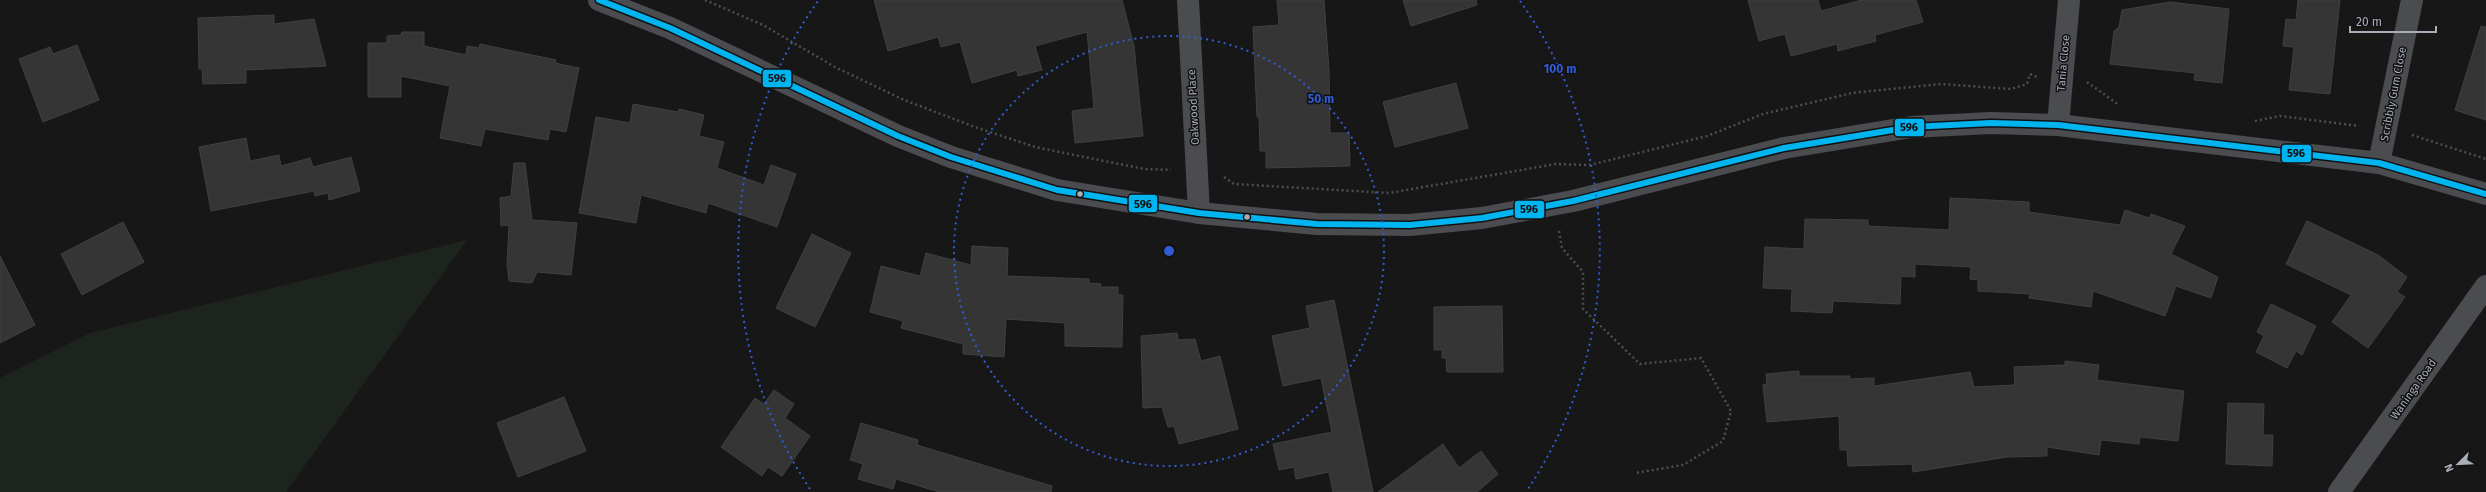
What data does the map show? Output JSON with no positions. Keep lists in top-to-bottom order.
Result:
{
  "streets": {
    "street": [
      "Tania Close",
      "Scribbly Gum Close",
      "Oakwood Place",
      "Waninga Road"
    ]
  },
  "lines": ["transit line 596"],
  "scale_bar": "20 m",
  "north": "bottom left",
  "rings": ["100 m", "50 m"]
}
